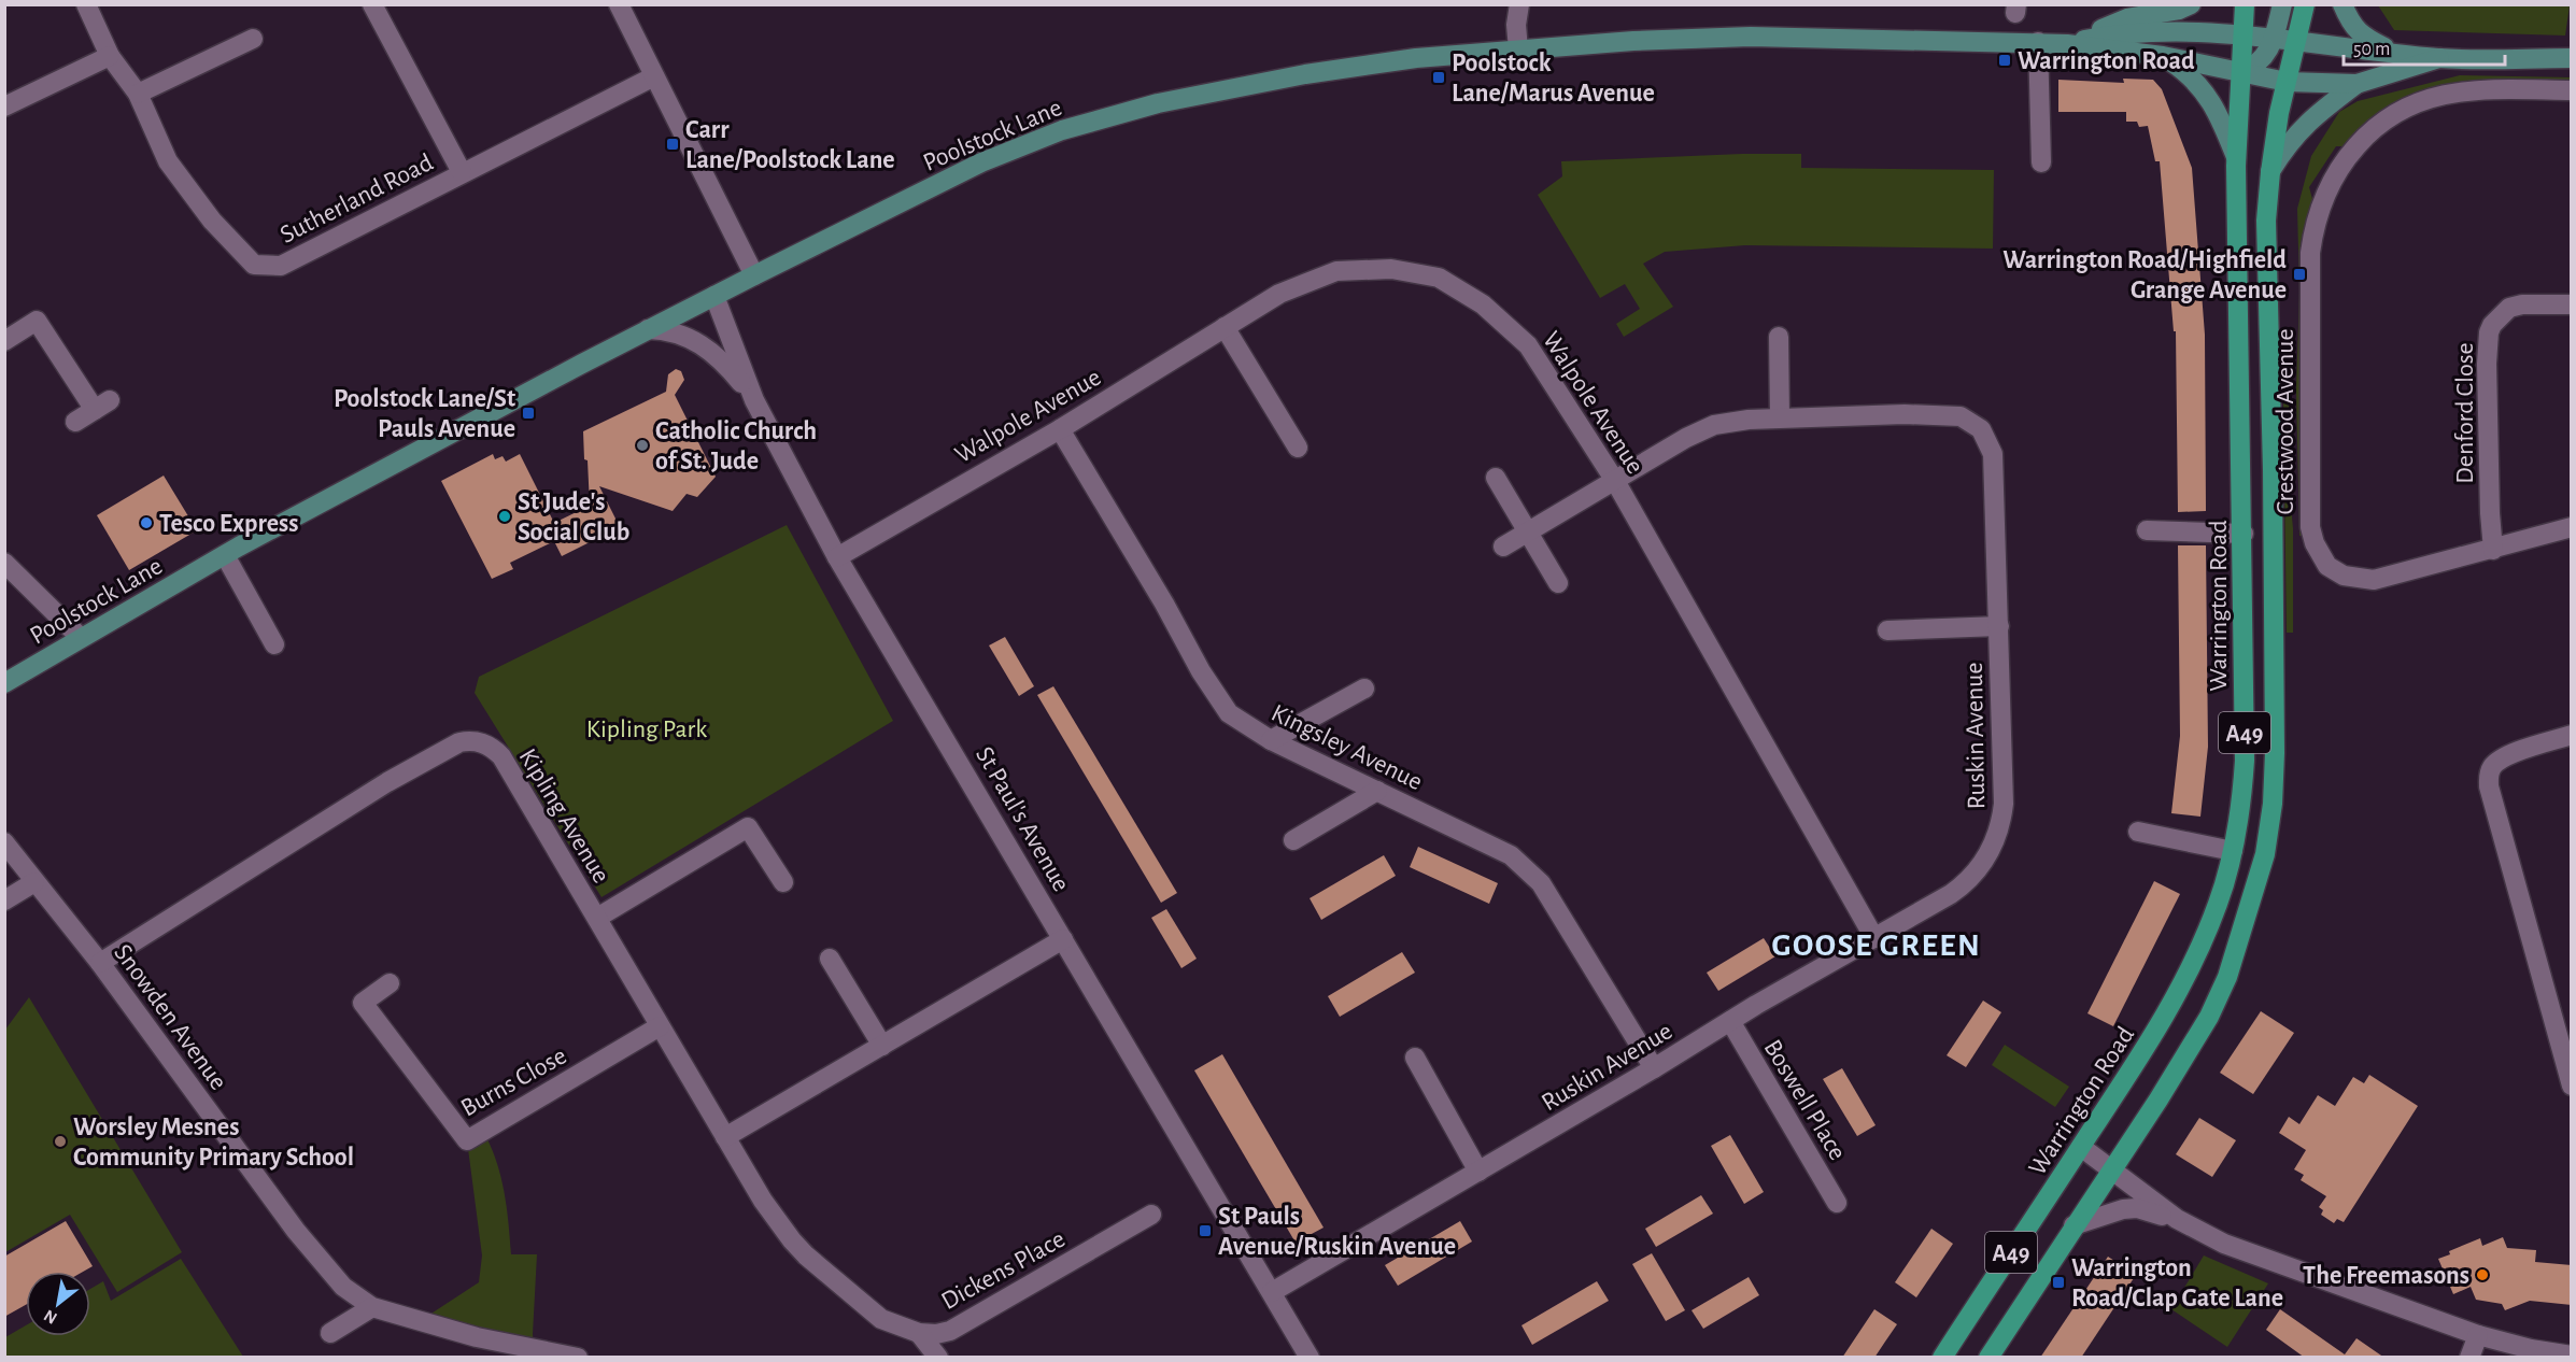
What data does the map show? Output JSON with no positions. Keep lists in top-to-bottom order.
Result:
{
  "streets": {
    "highway": ["Warrington Road", "A49"],
    "main road": ["Poolstock Lane"],
    "street": [
      "Sutherland Road",
      "Walpole Avenue",
      "Denford Close",
      "Crestwood Avenue",
      "Ruskin Avenue",
      "Kingsley Avenue",
      "Kipling Avenue",
      "St Paul's Avenue",
      "Snowden Avenue",
      "Burns Close",
      "Boswell Place",
      "Dickens Place"
    ]
  },
  "crossings": [
    ["Poolstock Lane", "Warrington Road"],
    ["Poolstock Lane", "A49"],
    ["Poolstock Lane", "St Paul's Avenue"],
    ["Walpole Avenue", "Ruskin Avenue"],
    ["Walpole Avenue", "Kingsley Avenue"],
    ["Walpole Avenue", "St Paul's Avenue"],
    ["Denford Close", "Crestwood Avenue"],
    ["Ruskin Avenue", "Kingsley Avenue"],
    ["Ruskin Avenue", "St Paul's Avenue"],
    ["Ruskin Avenue", "Boswell Place"],
    ["Kipling Avenue", "Snowden Avenue"],
    ["Kipling Avenue", "Burns Close"],
    ["Kipling Avenue", "Dickens Place"]
  ],
  "districts": ["GOOSE GREEN"],
  "parks": ["Kipling Park"],
  "places": {
    "transit": [
      "Warrington Road",
      "Poolstock Lane/Marus Avenue",
      "Carr Lane/Poolstock Lane",
      "Warrington Road/Highfield Grange Avenue",
      "Poolstock Lane/St Pauls Avenue",
      "St Pauls Avenue/Ruskin Avenue",
      "Warrington Road/Clap Gate Lane"
    ],
    "other": [
      "Catholic Church of St. Jude",
      "St Jude's Social Club",
      "Tesco Express",
      "Worsley Mesnes Community Primary School",
      "The Freemasons"
    ]
  },
  "scale_bar": "50 m",
  "north": "bottom left"
}
